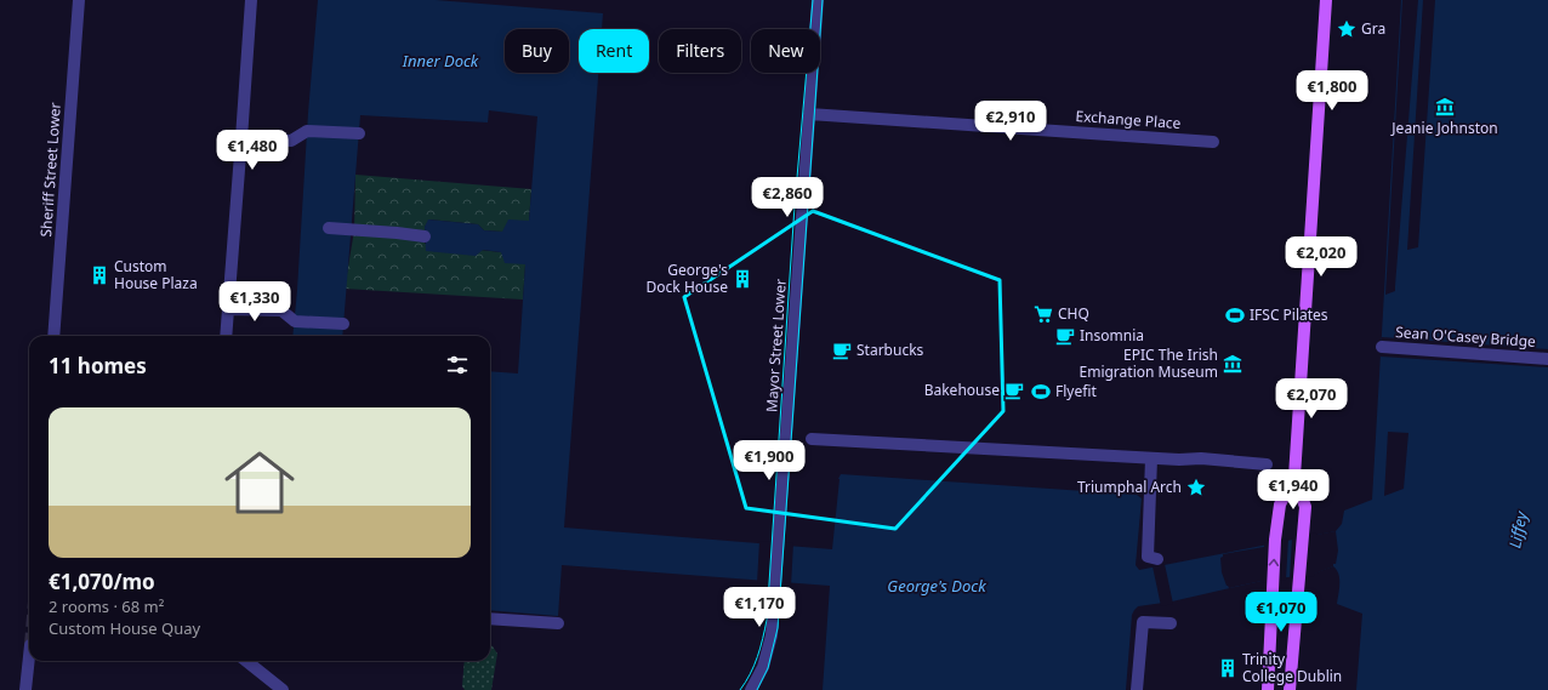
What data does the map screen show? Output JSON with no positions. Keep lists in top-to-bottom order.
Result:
{
  "streets": {
    "street": [
      "Exchange Place",
      "Sheriff Street Lower",
      "Sean O'Casey Bridge",
      "Mayor Street Lower"
    ]
  },
  "crossings": [
    ["Exchange Place", "Mayor Street Lower"]
  ],
  "water": ["Inner Dock", "Liffey", "George's Dock"],
  "places": {
    "place": ["Gra", "Triumphal Arch"],
    "museum": ["Jeanie Johnston", "EPIC The Irish Emigration Museum"],
    "building": ["Custom House Plaza", "George's Dock House", "Trinity College Dublin"],
    "supermarket": ["CHQ"],
    "sports": ["IFSC Pilates", "Flyefit"],
    "cafe": ["Insomnia", "Starbucks", "Bakehouse"]
  },
  "page": {
    "chip": [
      "Buy",
      "Rent",
      "Filters",
      "New"
    ],
    "price": [
      "€1,800",
      "€2,910",
      "€1,480",
      "€2,860",
      "€2,020",
      "€1,330",
      "€2,070",
      "€1,900",
      "€1,940",
      "€1,170",
      "€1,070"
    ],
    "heading": "11 homes",
    "list": [
      {
        "name": "€1,070/mo",
        "note": "2 rooms · 68 m² · Custom House Quay"
      }
    ]
  }
}
